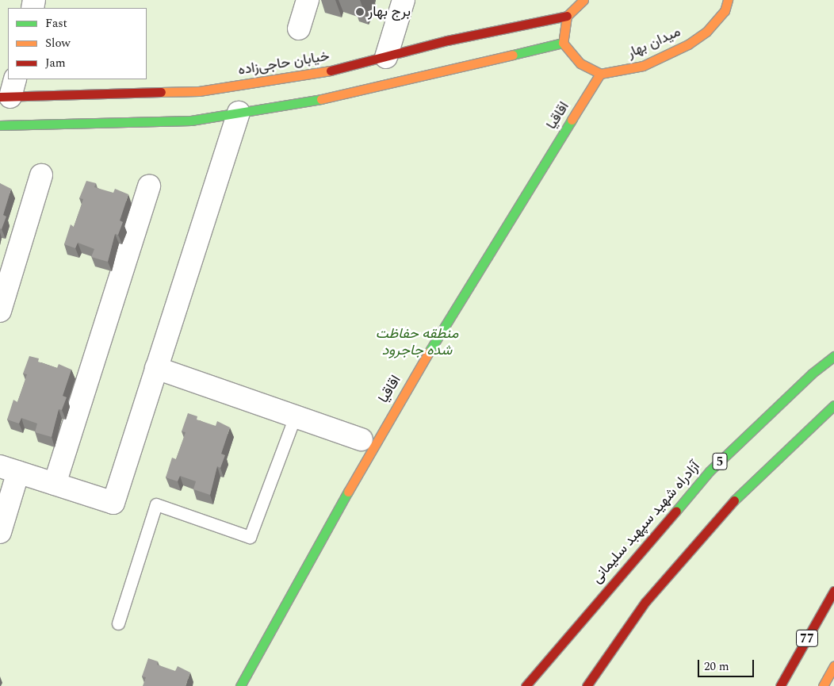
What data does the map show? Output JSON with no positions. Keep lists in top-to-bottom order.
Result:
{
  "streets": {
    "main road": [
      "میدان بهار",
      "خیابان حاجی‌زاده",
      "اقاقیا",
      "5",
      "آزادراه شهید سپهبد سلیمانی",
      "77"
    ]
  },
  "crossings": [
    ["میدان بهار", "اقاقیا"]
  ],
  "parks": ["منطقه حفاظت شده جاجرود"],
  "places": ["برج بهار"],
  "legend": ["Fast", "Slow", "Jam"],
  "scale_bar": "20 m"
}
